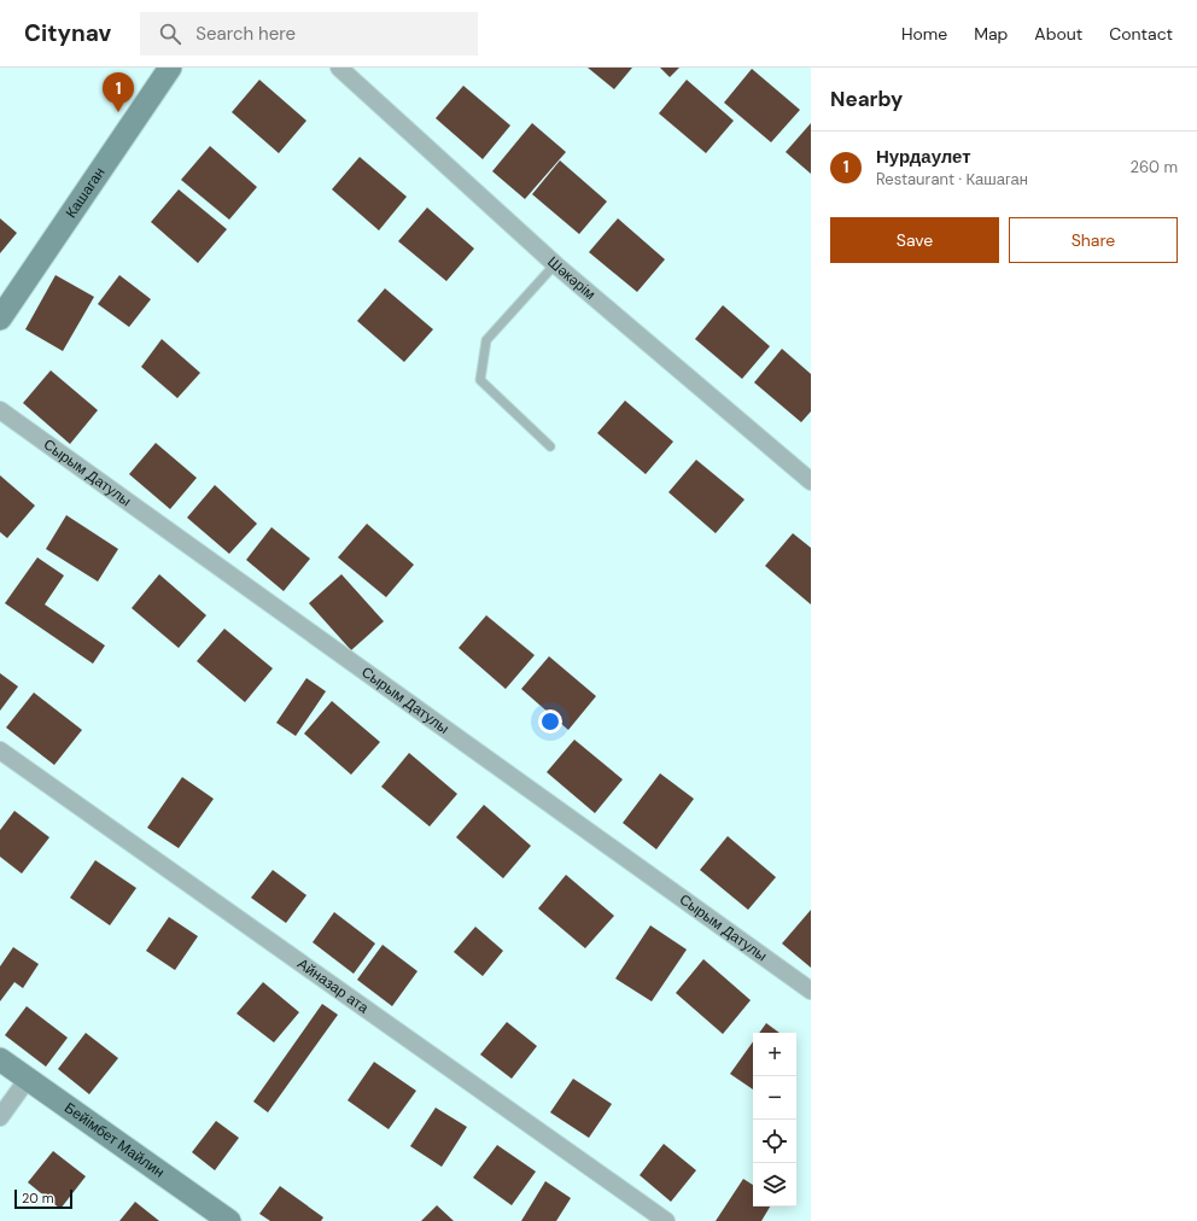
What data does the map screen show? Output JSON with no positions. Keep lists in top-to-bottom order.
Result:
{
  "streets": {
    "street": [
      "Кашаган",
      "Шәкәрім",
      "Сырым Датулы",
      "Айназар ата",
      "Бейімбет Майлин"
    ]
  },
  "scale_bar": "20 m",
  "page": {
    "header": "Citynav",
    "search": "Search here",
    "nav": [
      "Home",
      "Map",
      "About",
      "Contact"
    ],
    "heading": "Nearby",
    "pins": "1",
    "list": [
      {
        "mark": "1",
        "name": "Нурдаулет",
        "note": "Restaurant · Кашаган",
        "value": "260 m"
      }
    ],
    "buttons": ["Save", "Share"],
    "map_buttons": ["+", "−"],
    "scale": "20 m"
  }
}
